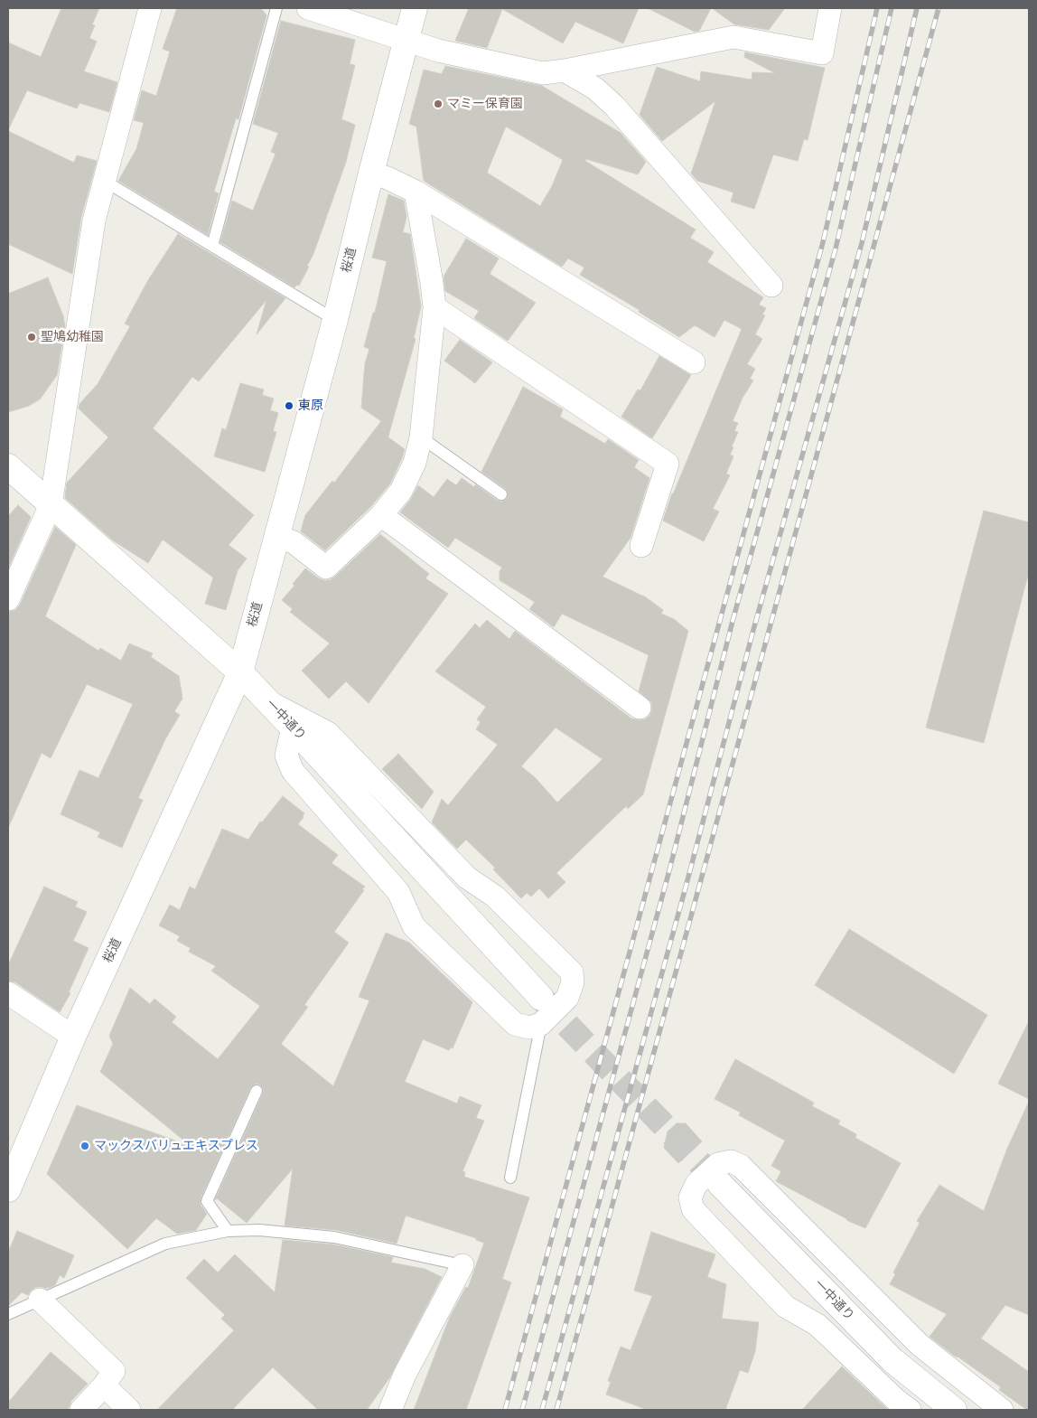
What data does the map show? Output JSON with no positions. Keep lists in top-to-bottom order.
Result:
{
  "streets": {
    "street": ["桜道", "一中通り"]
  },
  "crossings": [
    ["桜道", "一中通り"]
  ],
  "places": [
    "マミー保育園",
    "聖鳩幼稚園",
    "東原",
    "マックスバリュエキスプレス"
  ]
}
